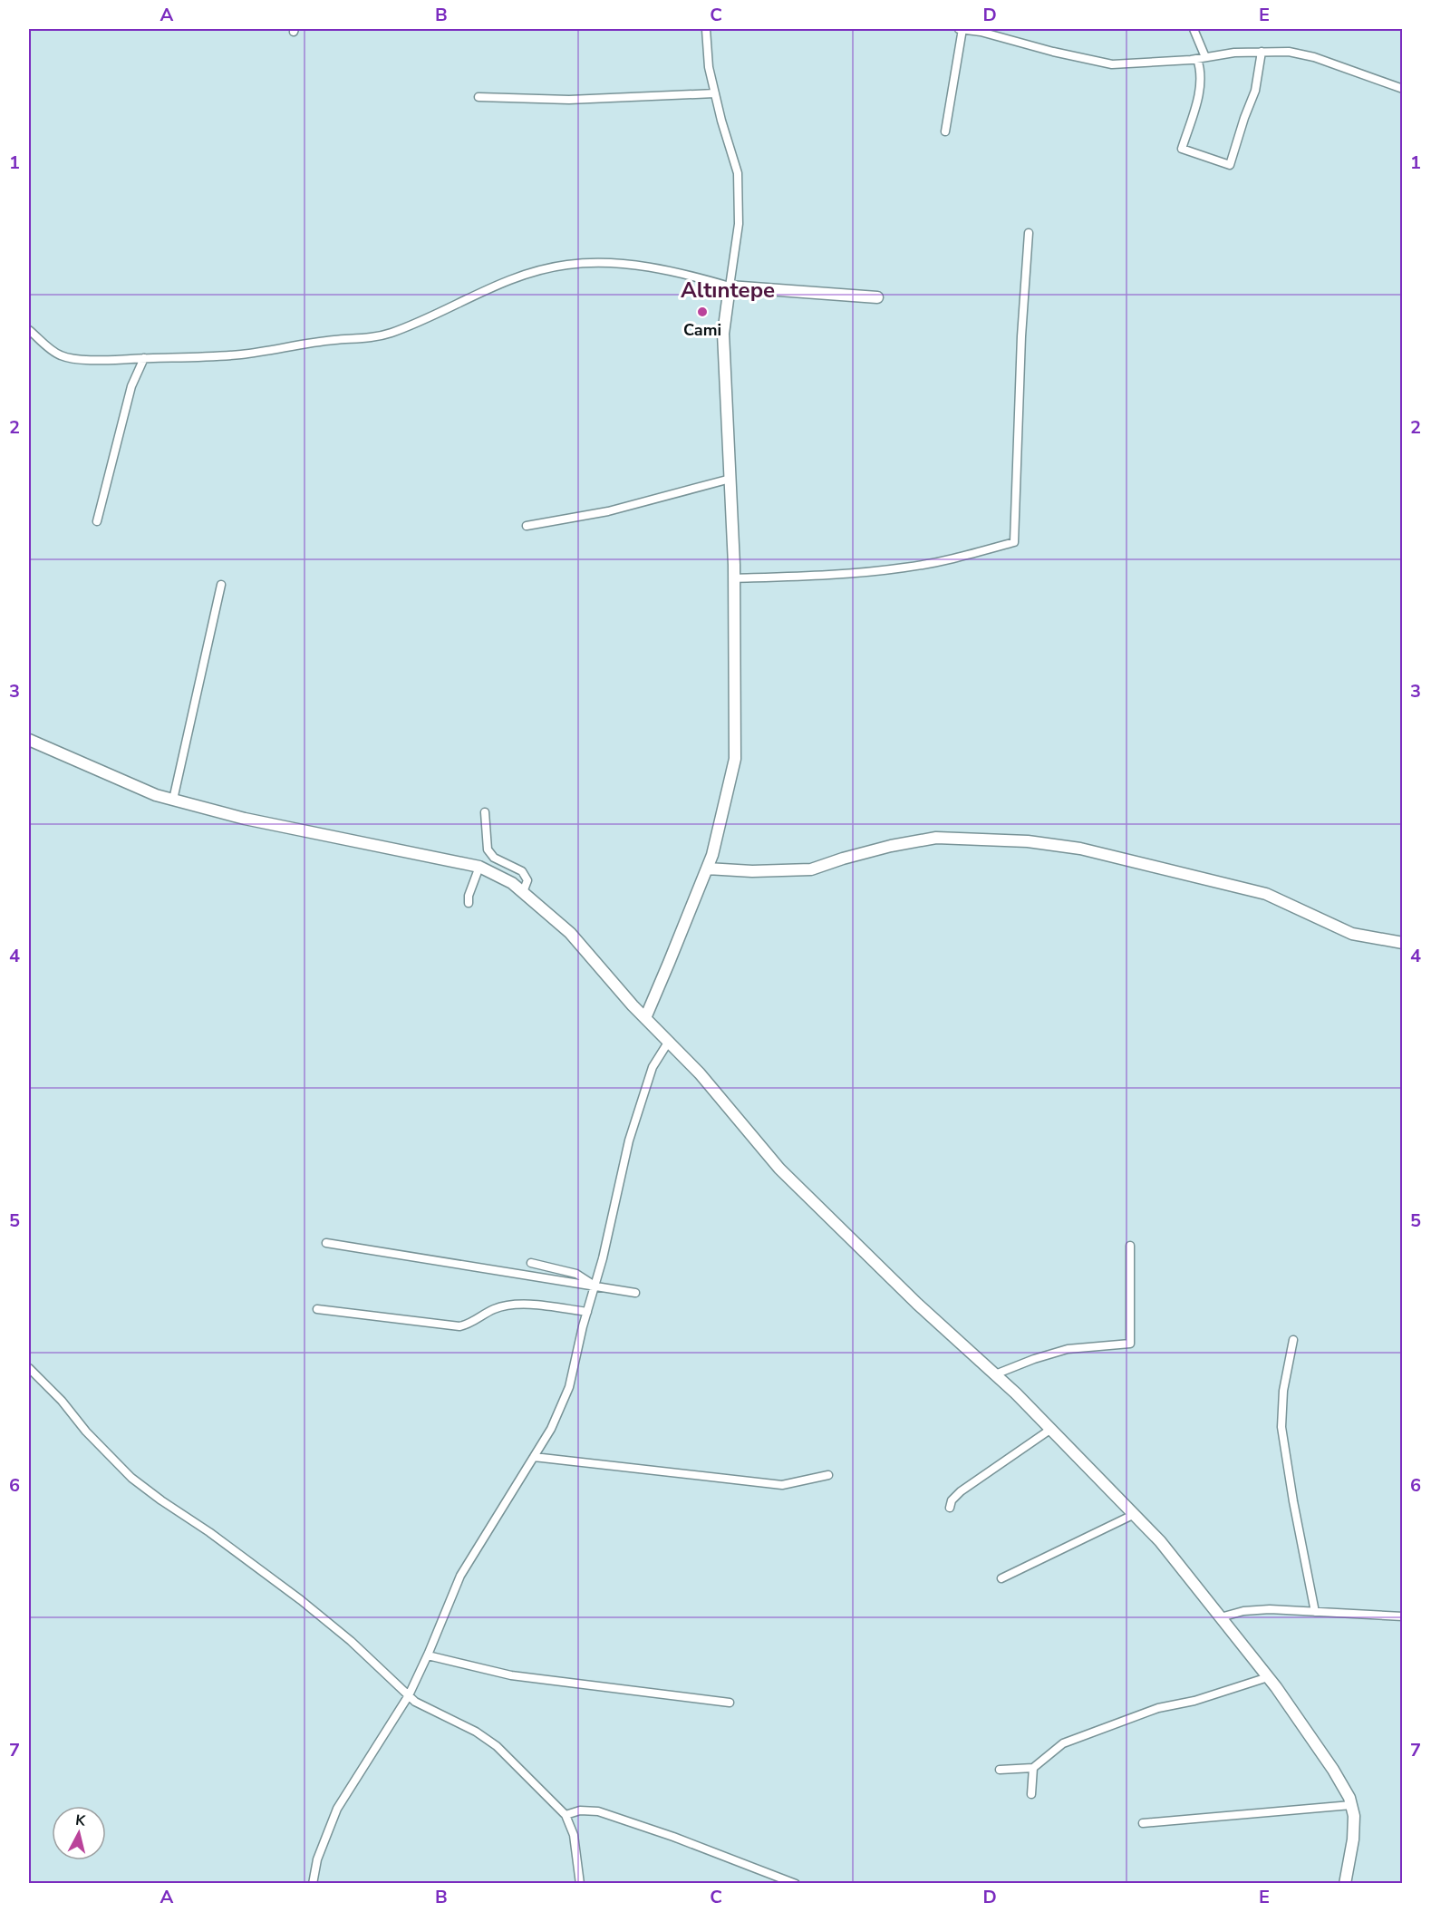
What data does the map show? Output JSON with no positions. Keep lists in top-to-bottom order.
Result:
{
  "districts": ["Altıntepe"],
  "places": ["Cami"],
  "north": "top",
  "grid": {
    "columns": [
      "A",
      "B",
      "C",
      "D",
      "E"
    ],
    "rows": [
      "1",
      "2",
      "3",
      "4",
      "5",
      "6",
      "7"
    ]
  }
}
